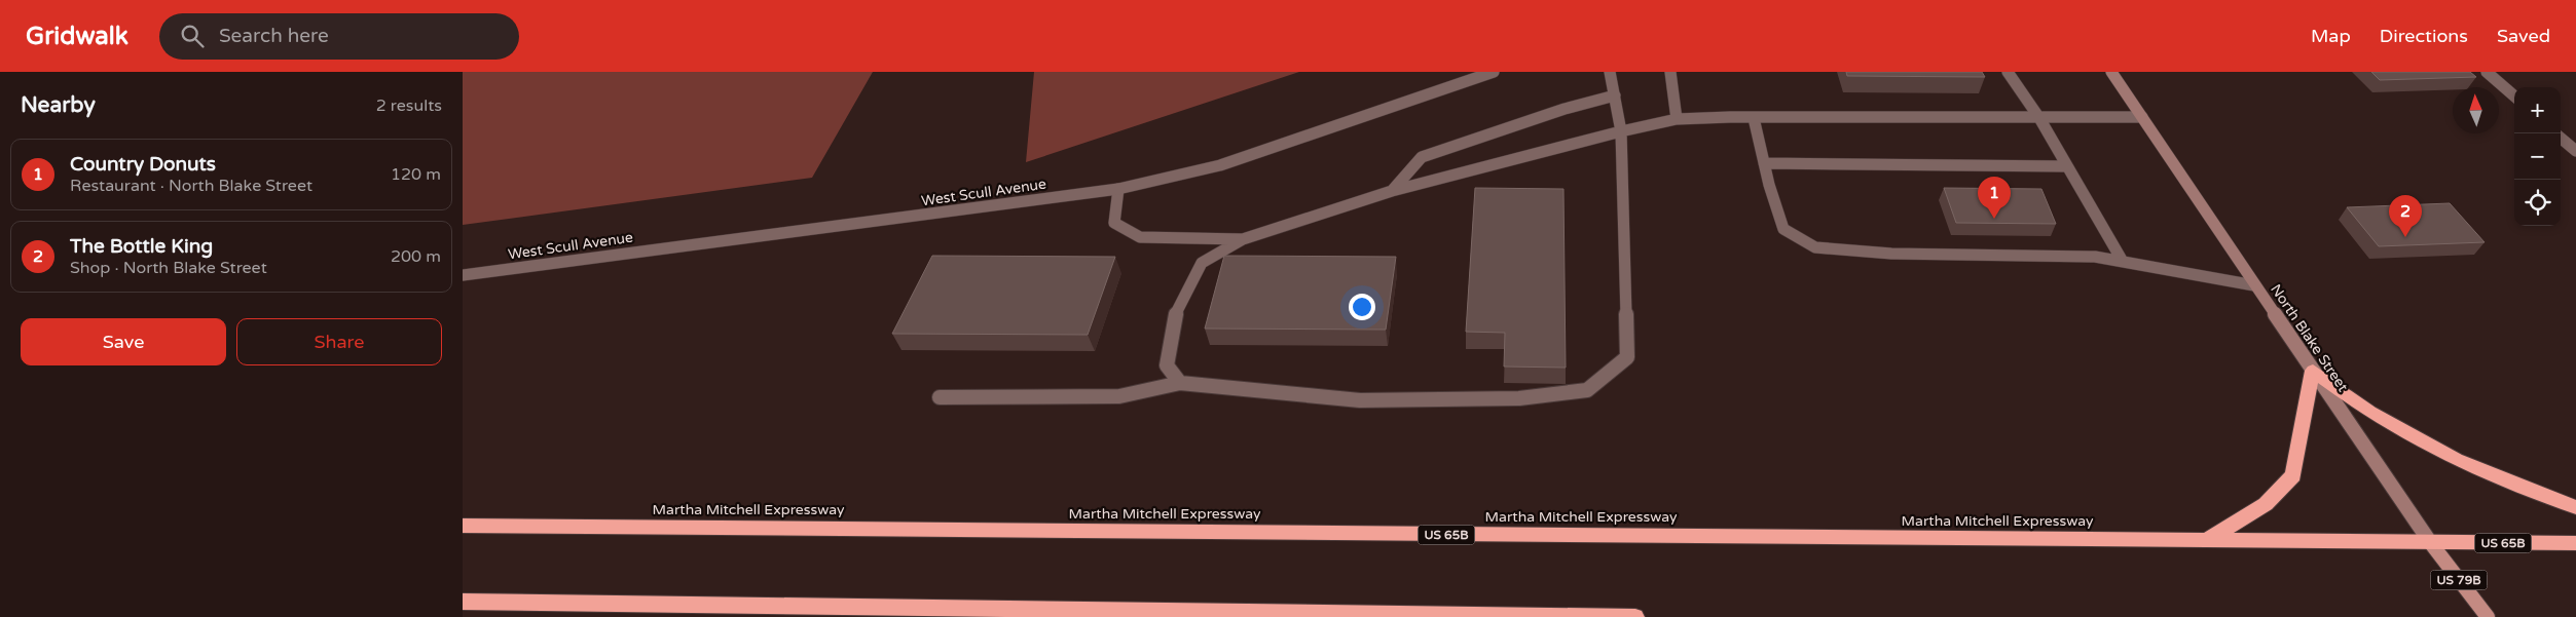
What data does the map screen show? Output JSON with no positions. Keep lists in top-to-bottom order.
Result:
{
  "streets": {
    "highway": ["Martha Mitchell Expressway", "US 65B"],
    "main road": ["North Blake Street", "US 79B"],
    "street": ["West Scull Avenue"]
  },
  "crossings": [
    ["North Blake Street", "Martha Mitchell Expressway"]
  ],
  "north": "top",
  "page": {
    "header": "Gridwalk",
    "search": "Search here",
    "nav": ["Map", "Directions", "Saved"],
    "heading": ["Nearby", "2 results"],
    "map_buttons": ["+", "−"],
    "list": [
      {
        "mark": "1",
        "name": "Country Donuts",
        "note": "Restaurant · North Blake Street",
        "value": "120 m"
      },
      {
        "mark": "2",
        "name": "The Bottle King",
        "note": "Shop · North Blake Street",
        "value": "200 m"
      }
    ],
    "pins": ["1", "2"],
    "buttons": ["Save", "Share"]
  }
}
